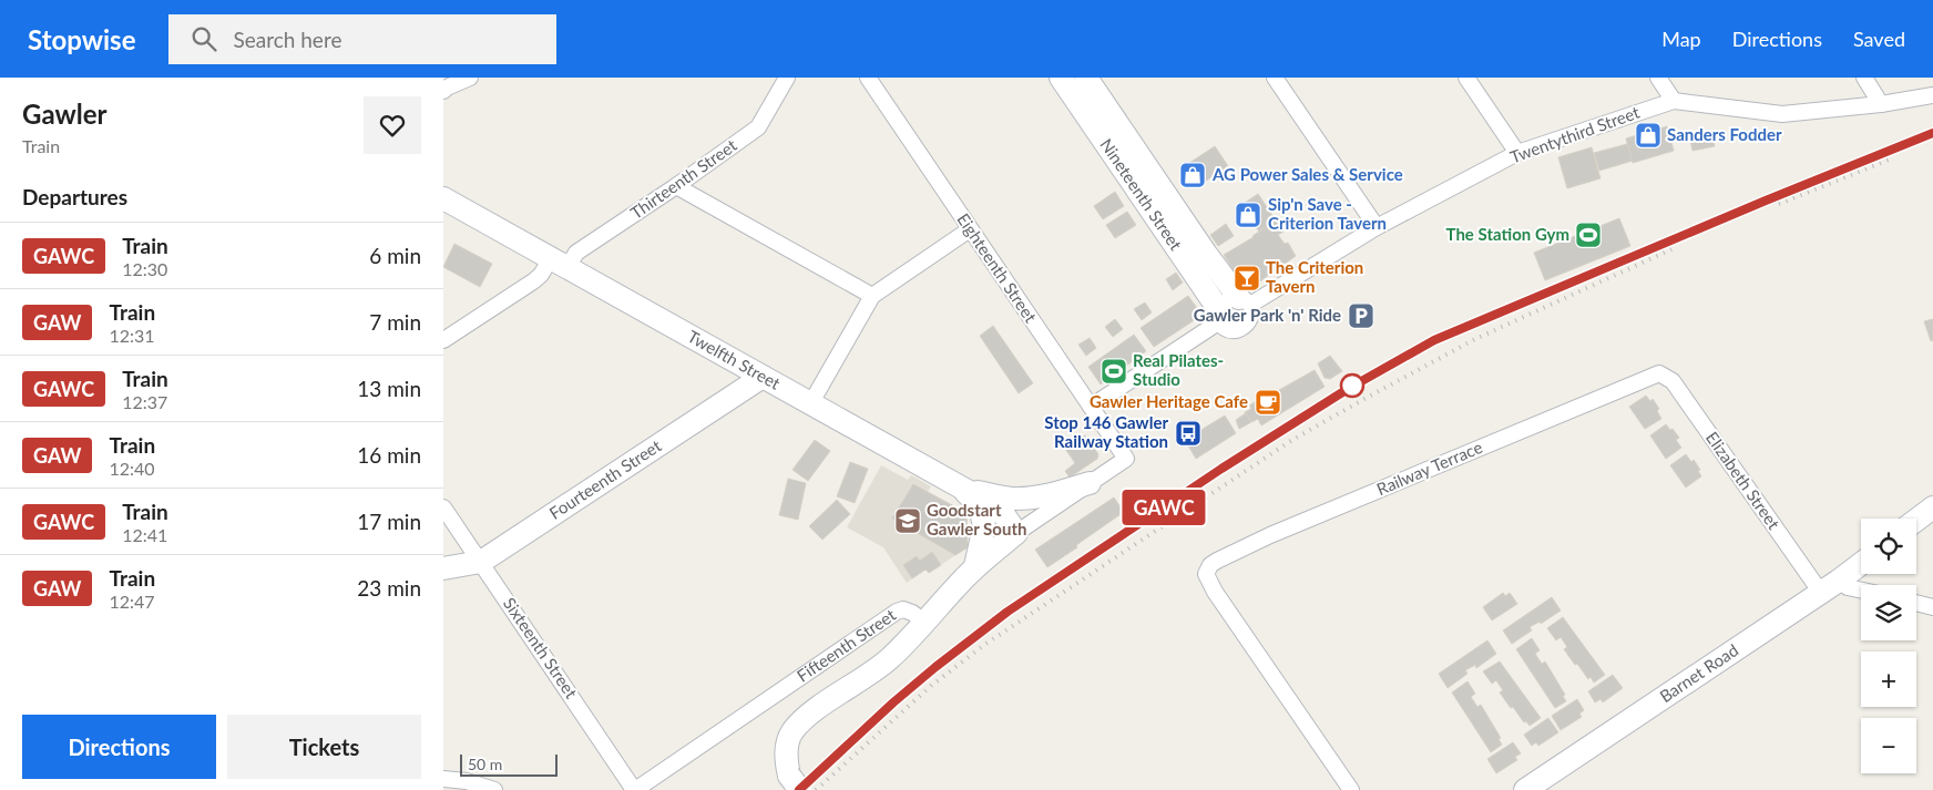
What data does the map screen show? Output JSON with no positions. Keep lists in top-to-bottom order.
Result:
{
  "streets": {
    "street": [
      "Twentythird Street",
      "Thirteenth Street",
      "Nineteenth Street",
      "Eighteenth Street",
      "Twelfth Street",
      "Railway Terrace",
      "Fourteenth Street",
      "Elizabeth Street",
      "Fifteenth Street",
      "Sixteenth Street",
      "Barnet Road"
    ]
  },
  "crossings": [
    ["Twentythird Street", "Nineteenth Street"],
    ["Thirteenth Street", "Twelfth Street"],
    ["Twelfth Street", "Fourteenth Street"],
    ["Railway Terrace", "Elizabeth Street"],
    ["Fourteenth Street", "Sixteenth Street"],
    ["Elizabeth Street", "Barnet Road"],
    ["Fifteenth Street", "Sixteenth Street"]
  ],
  "places": {
    "shop": ["Sanders Fodder", "AG Power Sales & Service", "Sip'n Save - Criterion Tavern"],
    "sports": ["The Station Gym", "Real Pilates- Studio"],
    "bar": ["The Criterion Tavern"],
    "parking": ["Gawler Park 'n' Ride"],
    "cafe": ["Gawler Heritage Cafe"],
    "bus stop": ["Stop 146 Gawler Railway Station"],
    "school or university": ["Goodstart Gawler South"]
  },
  "scale_bar": "50 m",
  "page": {
    "header": "Stopwise",
    "search": "Search here",
    "nav": ["Map", "Directions", "Saved"],
    "heading": [
      ["Gawler", "Train"],
      "Departures"
    ],
    "on_map": "GAWC",
    "list": [
      {
        "mark": "GAWC",
        "name": "Train",
        "note": "12:30",
        "value": "6 min"
      },
      {
        "mark": "GAW",
        "name": "Train",
        "note": "12:31",
        "value": "7 min"
      },
      {
        "mark": "GAWC",
        "name": "Train",
        "note": "12:37",
        "value": "13 min"
      },
      {
        "mark": "GAW",
        "name": "Train",
        "note": "12:40",
        "value": "16 min"
      },
      {
        "mark": "GAWC",
        "name": "Train",
        "note": "12:41",
        "value": "17 min"
      },
      {
        "mark": "GAW",
        "name": "Train",
        "note": "12:47",
        "value": "23 min"
      }
    ],
    "map_buttons": ["+", "−"],
    "buttons": ["Directions", "Tickets"],
    "scale": "50 m"
  }
}
